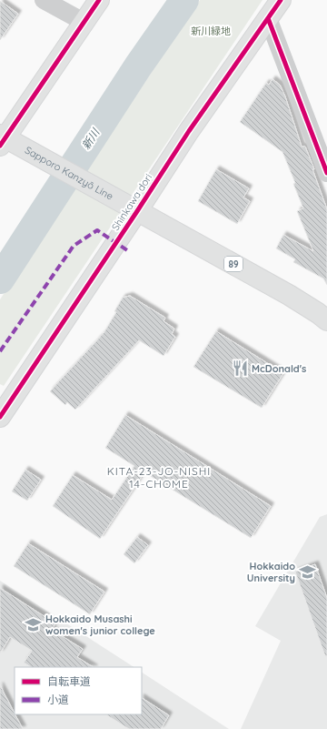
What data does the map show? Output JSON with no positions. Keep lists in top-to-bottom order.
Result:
{
  "streets": {
    "street": ["Sapporo Kanzyō Line", "Shinkawa dori", "89"]
  },
  "crossings": [
    ["Sapporo Kanzyō Line", "Shinkawa dori"]
  ],
  "districts": ["KITA-23-JO-NISHI 14-CHOME"],
  "water": ["新川"],
  "parks": ["新川緑地"],
  "places": {
    "restaurant": ["McDonald's"],
    "school or university": ["Hokkaido University", "Hokkaido Musashi women's junior college"]
  },
  "legend": ["自転車道", "小道"]
}
